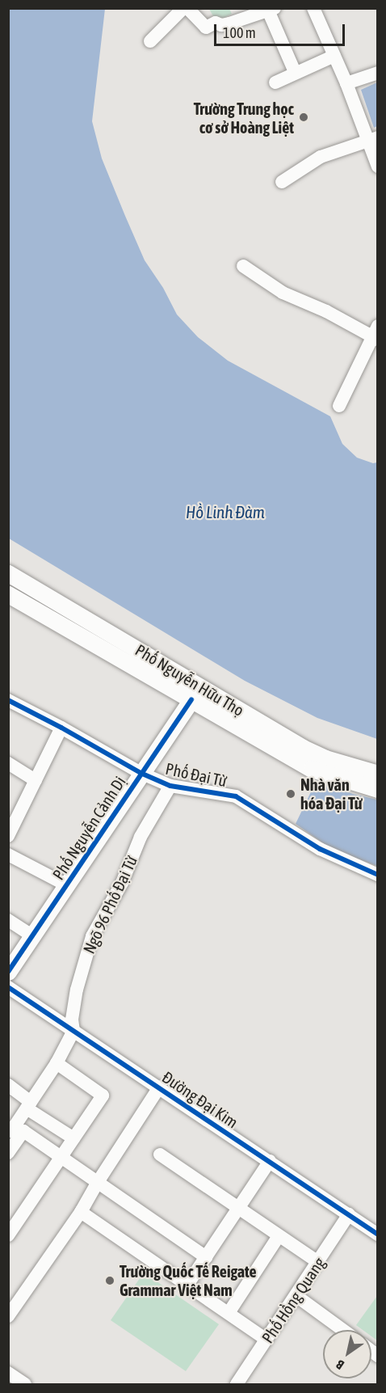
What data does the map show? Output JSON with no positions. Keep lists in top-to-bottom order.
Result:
{
  "streets": {
    "main road": ["Phố Nguyễn Hữu Thọ", "Phố Nguyễn Cảnh Dị"],
    "street": [
      "Phố Đại Từ",
      "Ngõ 96 Phố Đại Từ",
      "Đường Đại Kim",
      "Phố Hồng Quang"
    ]
  },
  "crossings": [
    ["Phố Nguyễn Hữu Thọ", "Phố Nguyễn Cảnh Dị"],
    ["Phố Đại Từ", "Phố Nguyễn Cảnh Dị"],
    ["Phố Đại Từ", "Ngõ 96 Phố Đại Từ"],
    ["Ngõ 96 Phố Đại Từ", "Đường Đại Kim"],
    ["Đường Đại Kim", "Phố Hồng Quang"]
  ],
  "water": ["Hồ Linh Đàm"],
  "places": ["Trường Trung học cơ sở Hoàng Liệt", "Nhà văn hóa Đại Từ", "Trường Quốc Tế Reigate Grammar Việt Nam"],
  "scale_bar": "100 m",
  "north": "bottom left"
}
